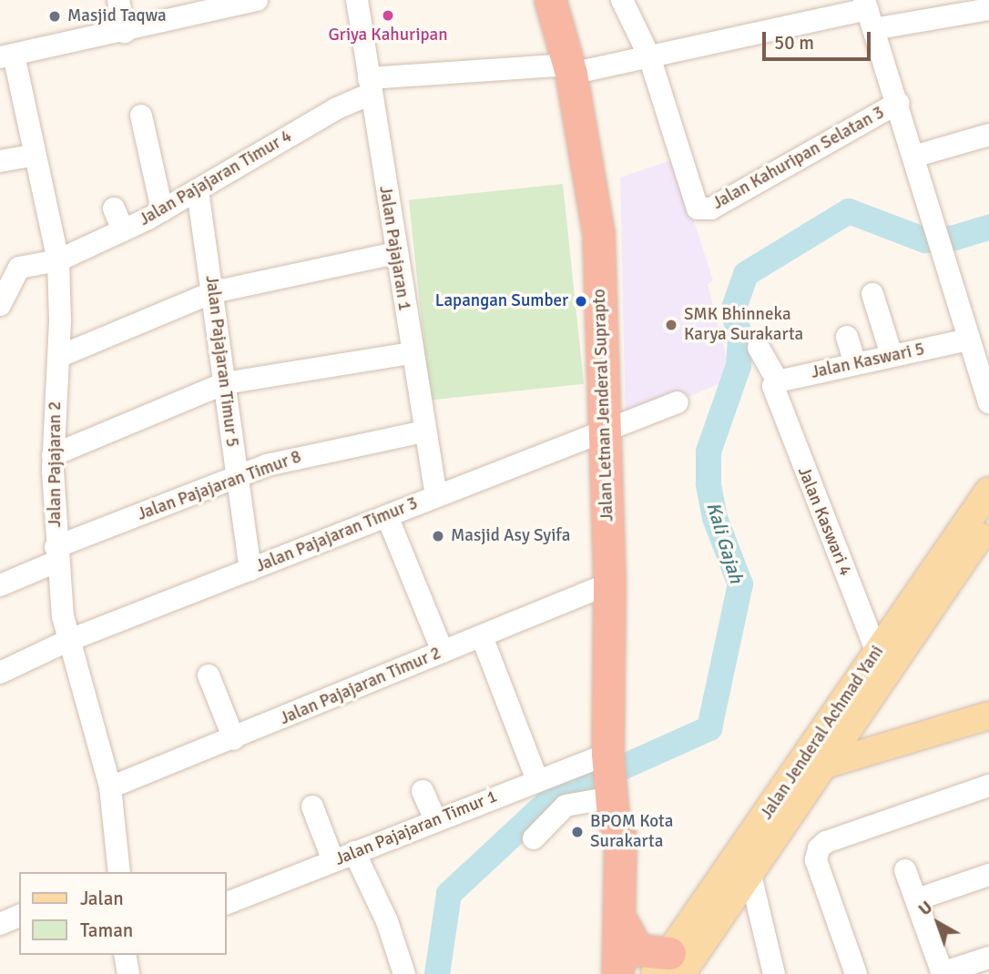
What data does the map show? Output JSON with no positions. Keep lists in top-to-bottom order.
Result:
{
  "streets": {
    "highway": ["Jalan Letnan Jenderal Suprapto"],
    "main road": ["Jalan Jenderal Achmad Yani"],
    "street": [
      "Jalan Kahuripan Selatan 3",
      "Jalan Pajajaran Timur 4",
      "Jalan Pajajaran 1",
      "Jalan Pajajaran Timur 5",
      "Jalan Kaswari 5",
      "Jalan Pajajaran 2",
      "Jalan Pajajaran Timur 8",
      "Jalan Kaswari 4",
      "Jalan Pajajaran Timur 3",
      "Jalan Pajajaran Timur 2",
      "Jalan Pajajaran Timur 1"
    ]
  },
  "crossings": [
    ["Jalan Kahuripan Selatan 3", "Jalan Pajajaran Timur 4"],
    ["Jalan Pajajaran Timur 4", "Jalan Pajajaran 1"],
    ["Jalan Pajajaran Timur 4", "Jalan Pajajaran Timur 5"],
    ["Jalan Pajajaran Timur 4", "Jalan Letnan Jenderal Suprapto"],
    ["Jalan Pajajaran Timur 4", "Jalan Pajajaran 2"],
    ["Jalan Pajajaran 1", "Jalan Pajajaran Timur 8"],
    ["Jalan Pajajaran 1", "Jalan Pajajaran Timur 3"],
    ["Jalan Pajajaran Timur 5", "Jalan Pajajaran Timur 8"],
    ["Jalan Pajajaran Timur 5", "Jalan Pajajaran Timur 3"],
    ["Jalan Kaswari 5", "Jalan Kaswari 4"],
    ["Jalan Letnan Jenderal Suprapto", "Jalan Pajajaran Timur 3"],
    ["Jalan Letnan Jenderal Suprapto", "Jalan Pajajaran Timur 2"],
    ["Jalan Letnan Jenderal Suprapto", "Jalan Pajajaran Timur 1"],
    ["Jalan Pajajaran 2", "Jalan Pajajaran Timur 8"],
    ["Jalan Pajajaran 2", "Jalan Pajajaran Timur 3"],
    ["Jalan Pajajaran 2", "Jalan Pajajaran Timur 2"],
    ["Jalan Kaswari 4", "Jalan Jenderal Achmad Yani"]
  ],
  "water": ["Kali Gajah"],
  "places": [
    "Griya Kahuripan",
    "Masjid Taqwa",
    "Lapangan Sumber",
    "SMK Bhinneka Karya Surakarta",
    "Masjid Asy Syifa",
    "BPOM Kota Surakarta"
  ],
  "legend": ["Jalan", "Taman"],
  "scale_bar": "50 m",
  "north": "top left"
}
